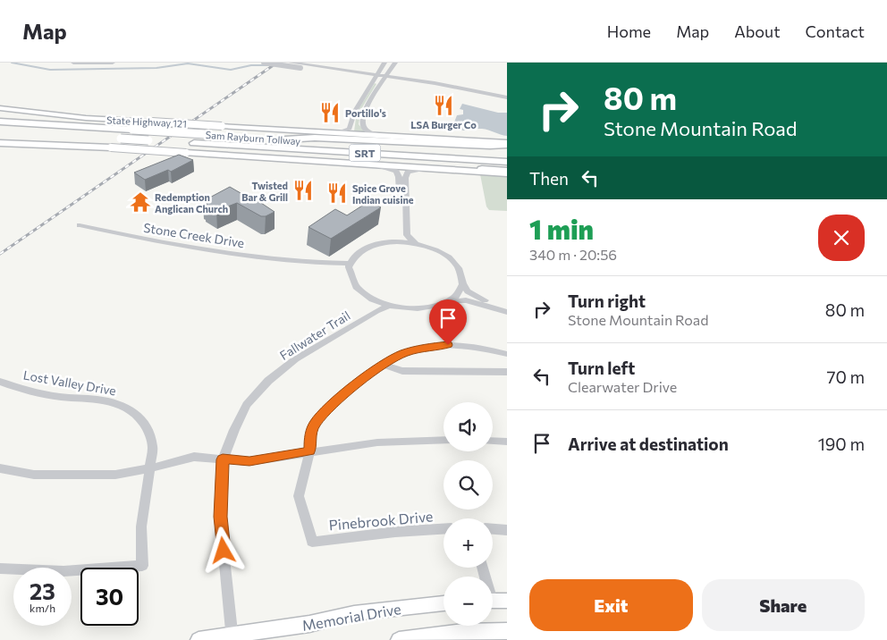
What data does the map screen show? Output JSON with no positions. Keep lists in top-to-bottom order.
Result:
{
  "streets": {
    "highway": ["Sam Rayburn Tollway", "SRT"],
    "main road": ["State Highway 121", "Memorial Drive"],
    "street": [
      "Stone Creek Drive",
      "Fallwater Trail",
      "Lost Valley Drive",
      "Pinebrook Drive"
    ]
  },
  "crossings": [
    ["Stone Creek Drive", "Fallwater Trail"],
    ["Fallwater Trail", "Memorial Drive"]
  ],
  "places": {
    "restaurant": [
      "LSA Burger Co",
      "Portillo's",
      "Twisted Bar & Grill",
      "Spice Grove Indian cuisine"
    ],
    "temple": ["Redemption Anglican Church"]
  },
  "page": {
    "header": "Map",
    "nav": [
      "Home",
      "Map",
      "About",
      "Contact"
    ],
    "turn": ["80 m", "Stone Mountain Road"],
    "then": "Then",
    "heading": ["1 min", "340 m · 20:56"],
    "list": [
      {
        "name": "Turn right",
        "note": "Stone Mountain Road",
        "value": "80 m"
      },
      {
        "name": "Turn left",
        "note": "Clearwater Drive",
        "value": "70 m"
      },
      {
        "name": "Arrive at destination",
        "value": "190 m"
      }
    ],
    "map_buttons": ["+", "−"],
    "speed": "23 km/h",
    "limit": "30",
    "buttons": ["Exit", "Share"]
  }
}
